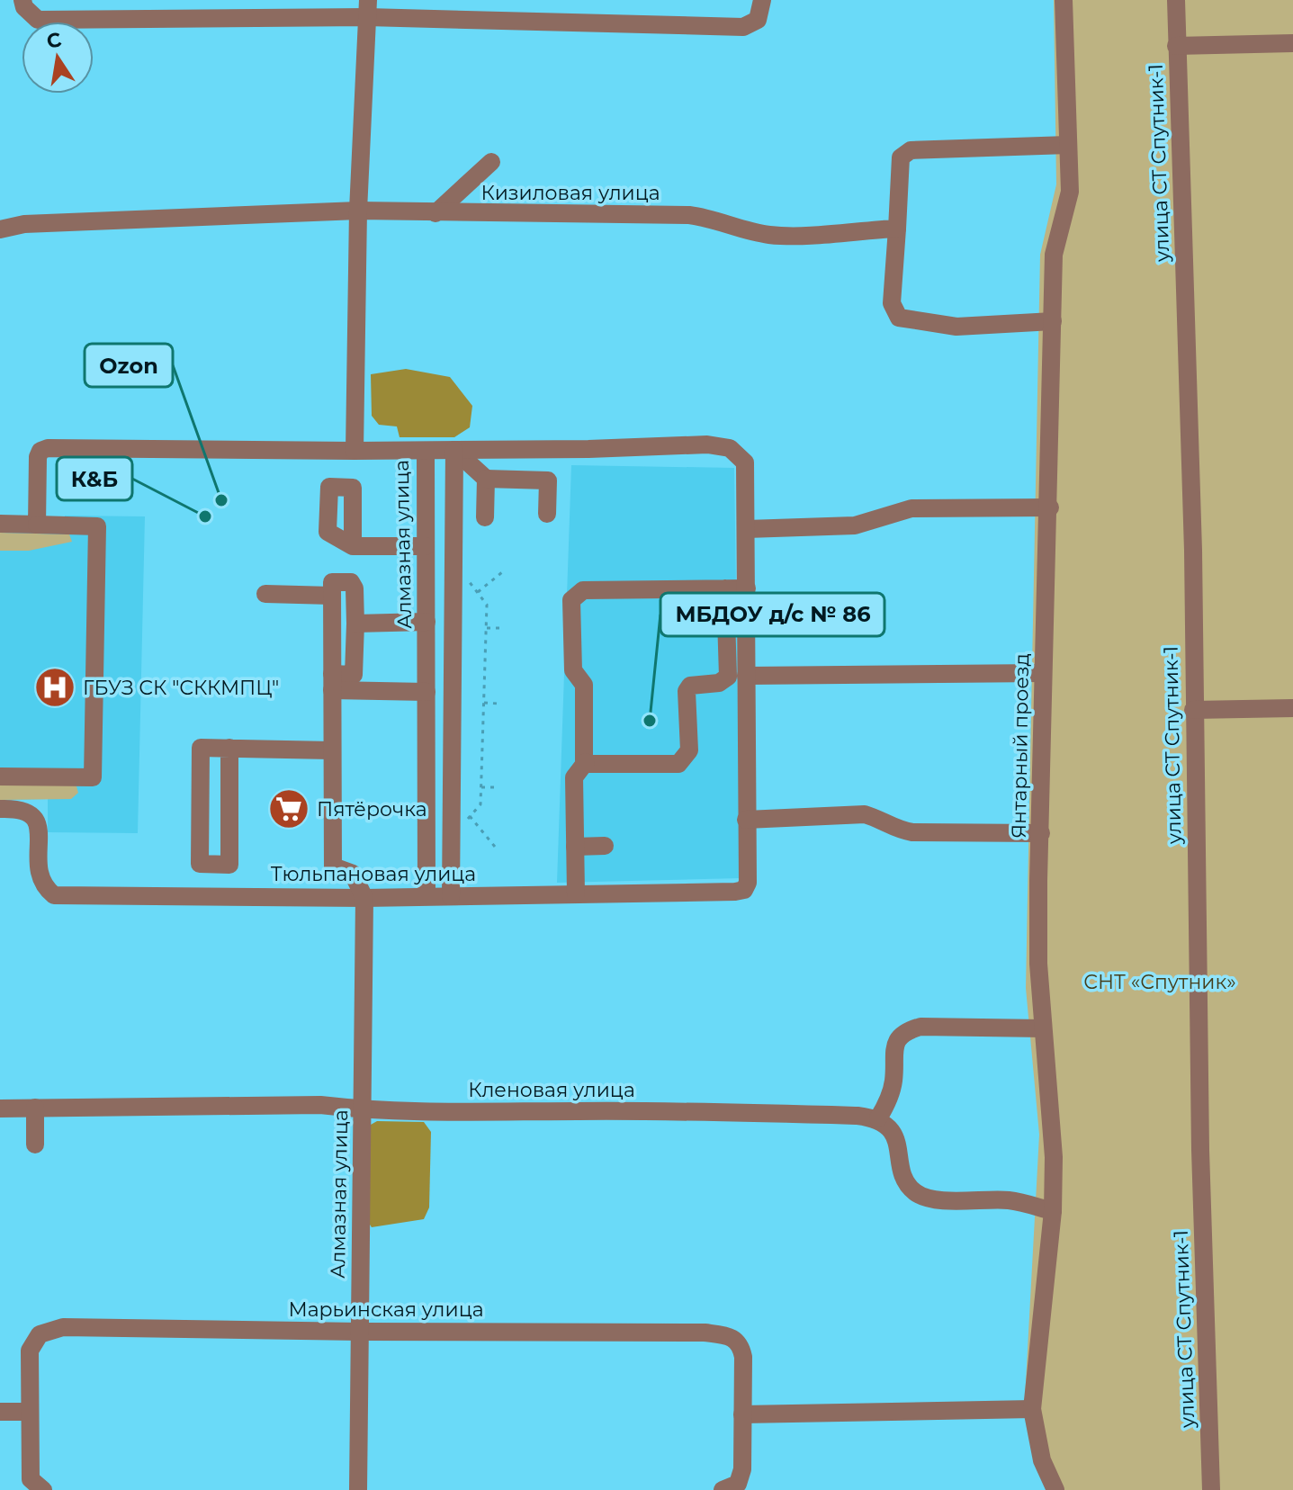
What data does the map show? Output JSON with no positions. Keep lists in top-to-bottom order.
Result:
{
  "streets": {
    "street": [
      "улица СТ Спутник-1",
      "Кизиловая улица",
      "Алмазная улица",
      "Янтарный проезд",
      "Тюльпановая улица",
      "Кленовая улица",
      "Марьинская улица"
    ]
  },
  "crossings": [
    ["Алмазная улица", "Тюльпановая улица"],
    ["Алмазная улица", "Кленовая улица"],
    ["Алмазная улица", "Марьинская улица"]
  ],
  "parks": ["СНТ «Спутник»"],
  "places": {
    "other": ["Ozon", "К&Б", "МБДОУ д/с № 86"],
    "hospital": ["ГБУЗ СК \"СККМПЦ\""],
    "supermarket": ["Пятёрочка"]
  },
  "north": "top"
}
